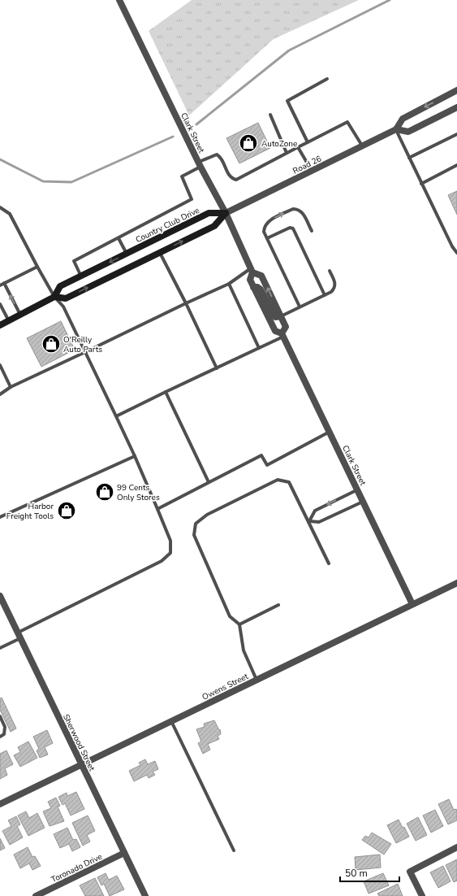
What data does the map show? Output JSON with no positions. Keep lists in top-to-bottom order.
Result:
{
  "streets": {
    "main road": ["Country Club Drive"],
    "street": [
      "Clark Street",
      "Road 26",
      "Owens Street",
      "Sherwood Street",
      "Toronado Drive"
    ]
  },
  "crossings": [
    ["Clark Street", "Road 26"],
    ["Clark Street", "Country Club Drive"],
    ["Clark Street", "Owens Street"],
    ["Road 26", "Country Club Drive"],
    ["Owens Street", "Sherwood Street"],
    ["Sherwood Street", "Toronado Drive"]
  ],
  "places": {
    "shop": [
      "AutoZone",
      "O'Reilly Auto Parts",
      "99 Cents Only Stores",
      "Harbor Freight Tools"
    ]
  },
  "scale_bar": "50 m"
}
